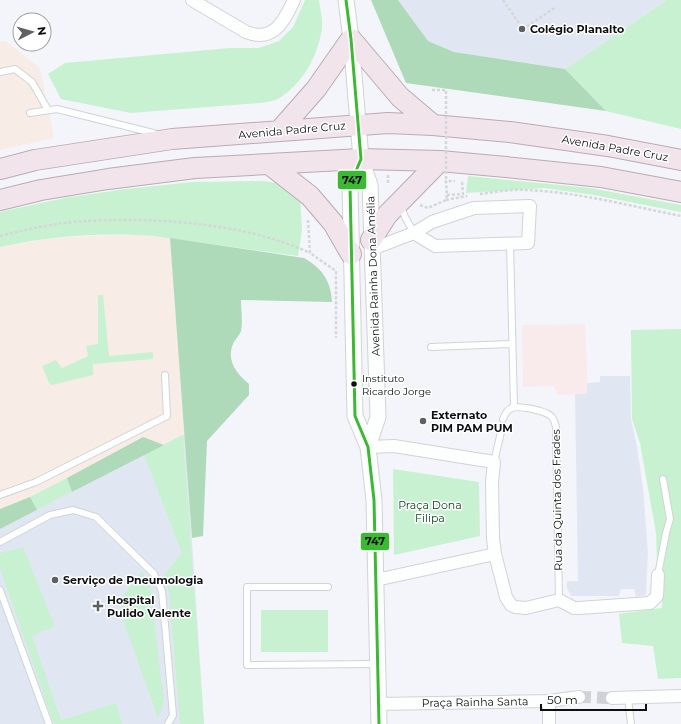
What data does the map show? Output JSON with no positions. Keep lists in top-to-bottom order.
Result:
{
  "streets": {
    "highway": ["Avenida Padre Cruz"],
    "street": ["Avenida Rainha Dona Amélia", "Praça Rainha Santa"],
    "lane": ["Rua da Quinta dos Frades"]
  },
  "crossings": [
    ["Avenida Rainha Dona Amélia", "Praça Rainha Santa"]
  ],
  "parks": ["Praça Dona Filipa"],
  "places": {
    "other": [
      "Colégio Planalto",
      "Instituto Ricardo Jorge",
      "Externato PIM PAM PUM",
      "Serviço de Pneumologia"
    ],
    "health": ["Hospital Pulido Valente"]
  },
  "lines": ["transit line 747"],
  "scale_bar": "50 m",
  "north": "right"
}
